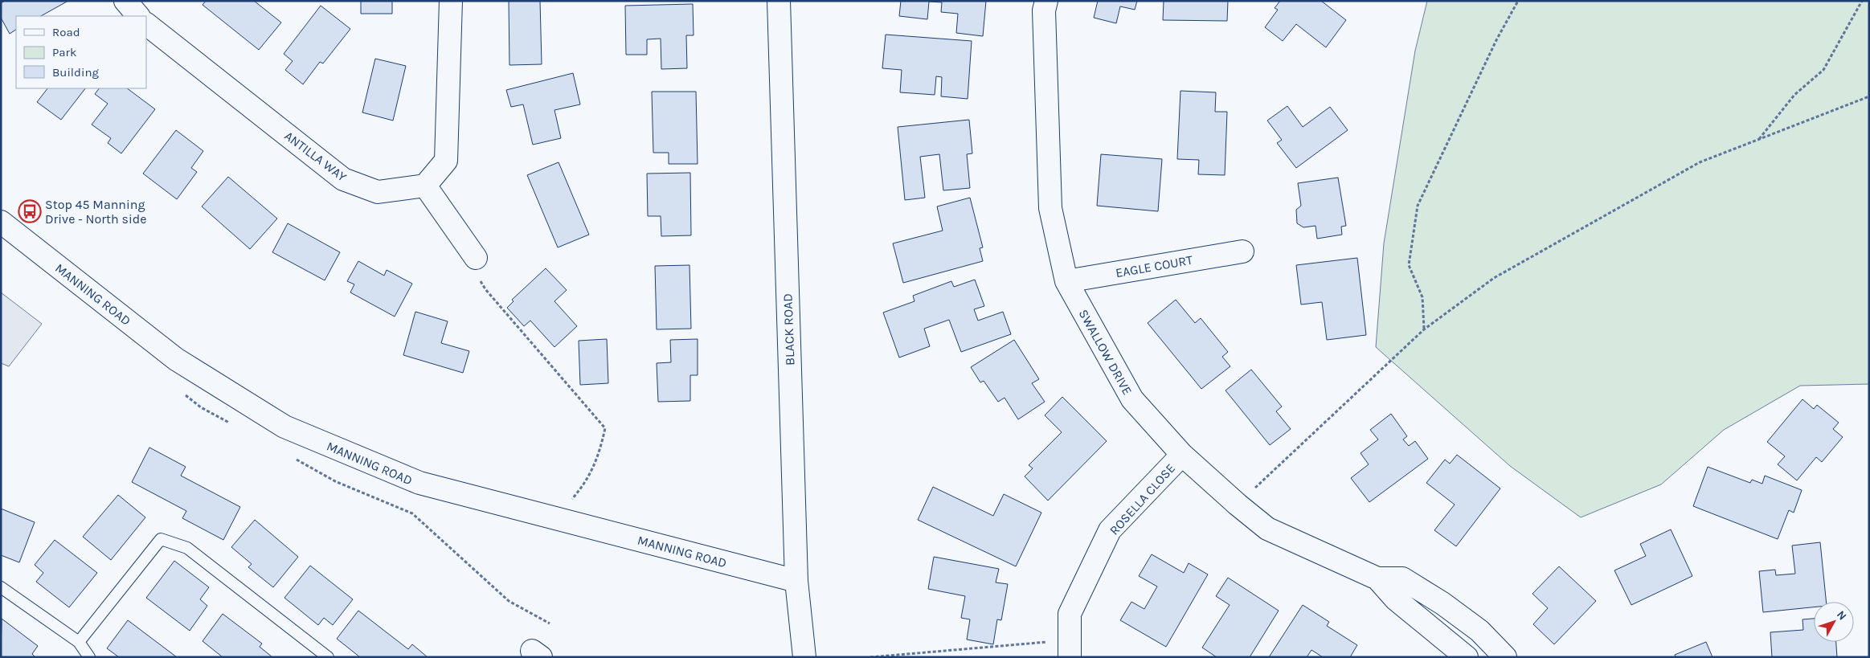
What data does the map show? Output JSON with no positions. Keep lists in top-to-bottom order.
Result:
{
  "streets": {
    "street": [
      "ANTILLA WAY",
      "EAGLE COURT",
      "MANNING ROAD",
      "BLACK ROAD",
      "SWALLOW DRIVE",
      "ROSELLA CLOSE"
    ]
  },
  "crossings": [
    ["EAGLE COURT", "SWALLOW DRIVE"],
    ["MANNING ROAD", "BLACK ROAD"],
    ["SWALLOW DRIVE", "ROSELLA CLOSE"]
  ],
  "places": {
    "bus stop": ["Stop 45 Manning Drive - North side"]
  },
  "legend": ["Road", "Park", "Building"],
  "north": "top right"
}
